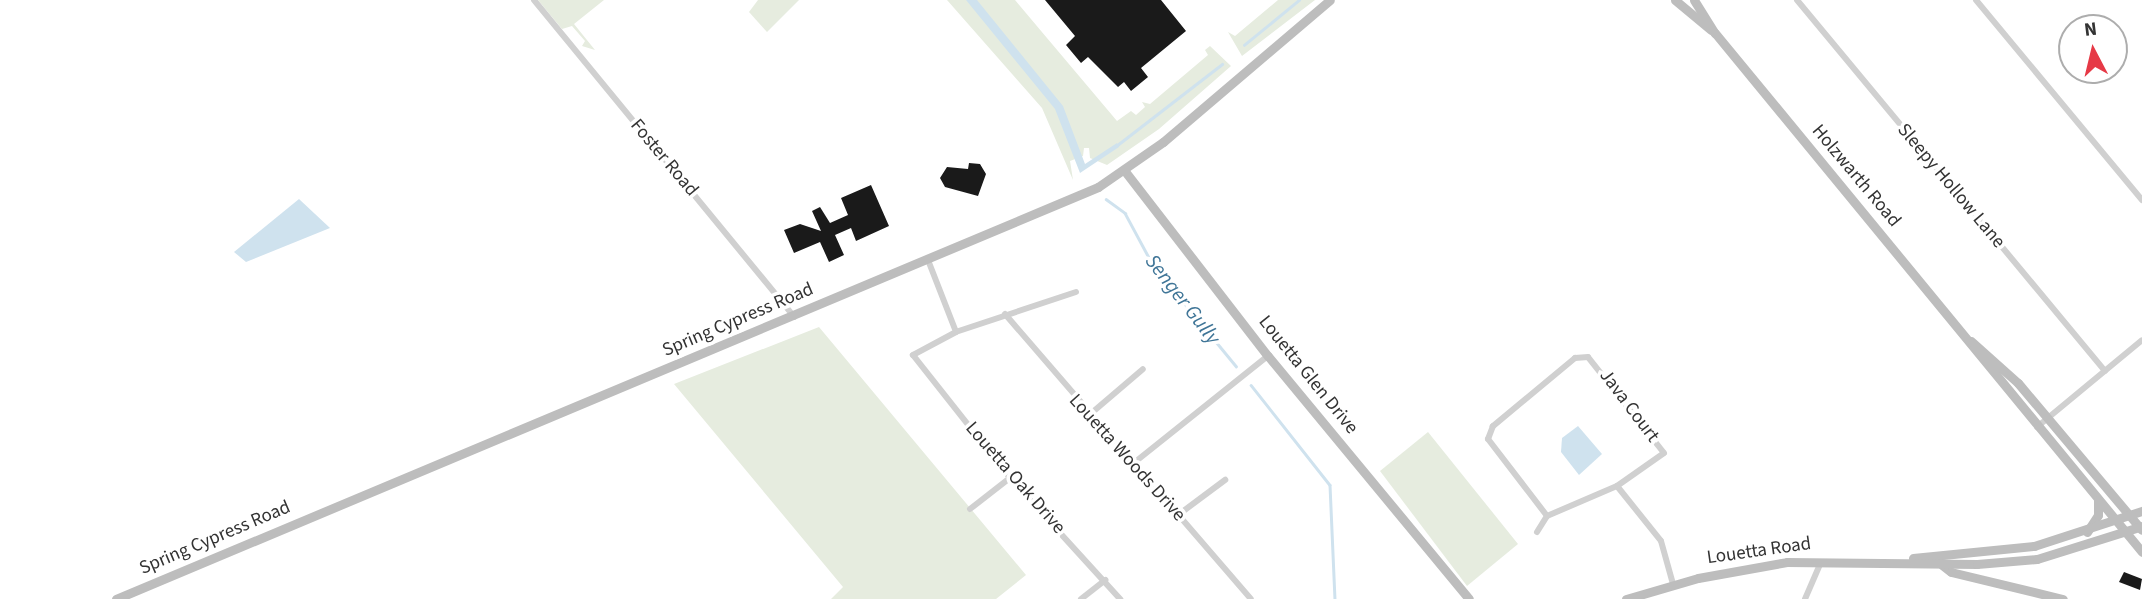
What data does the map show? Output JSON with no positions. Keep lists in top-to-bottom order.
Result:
{
  "streets": {
    "main road": [
      "Holzwarth Road",
      "Spring Cypress Road",
      "Louetta Glen Drive",
      "Louetta Road"
    ],
    "street": [
      "Foster Road",
      "Sleepy Hollow Lane",
      "Java Court",
      "Louetta Woods Drive",
      "Louetta Oak Drive"
    ]
  },
  "crossings": [
    ["Foster Road", "Spring Cypress Road"],
    ["Holzwarth Road", "Louetta Road"],
    ["Spring Cypress Road", "Louetta Glen Drive"]
  ],
  "water": ["Senger Gully"],
  "north": "top"
}
